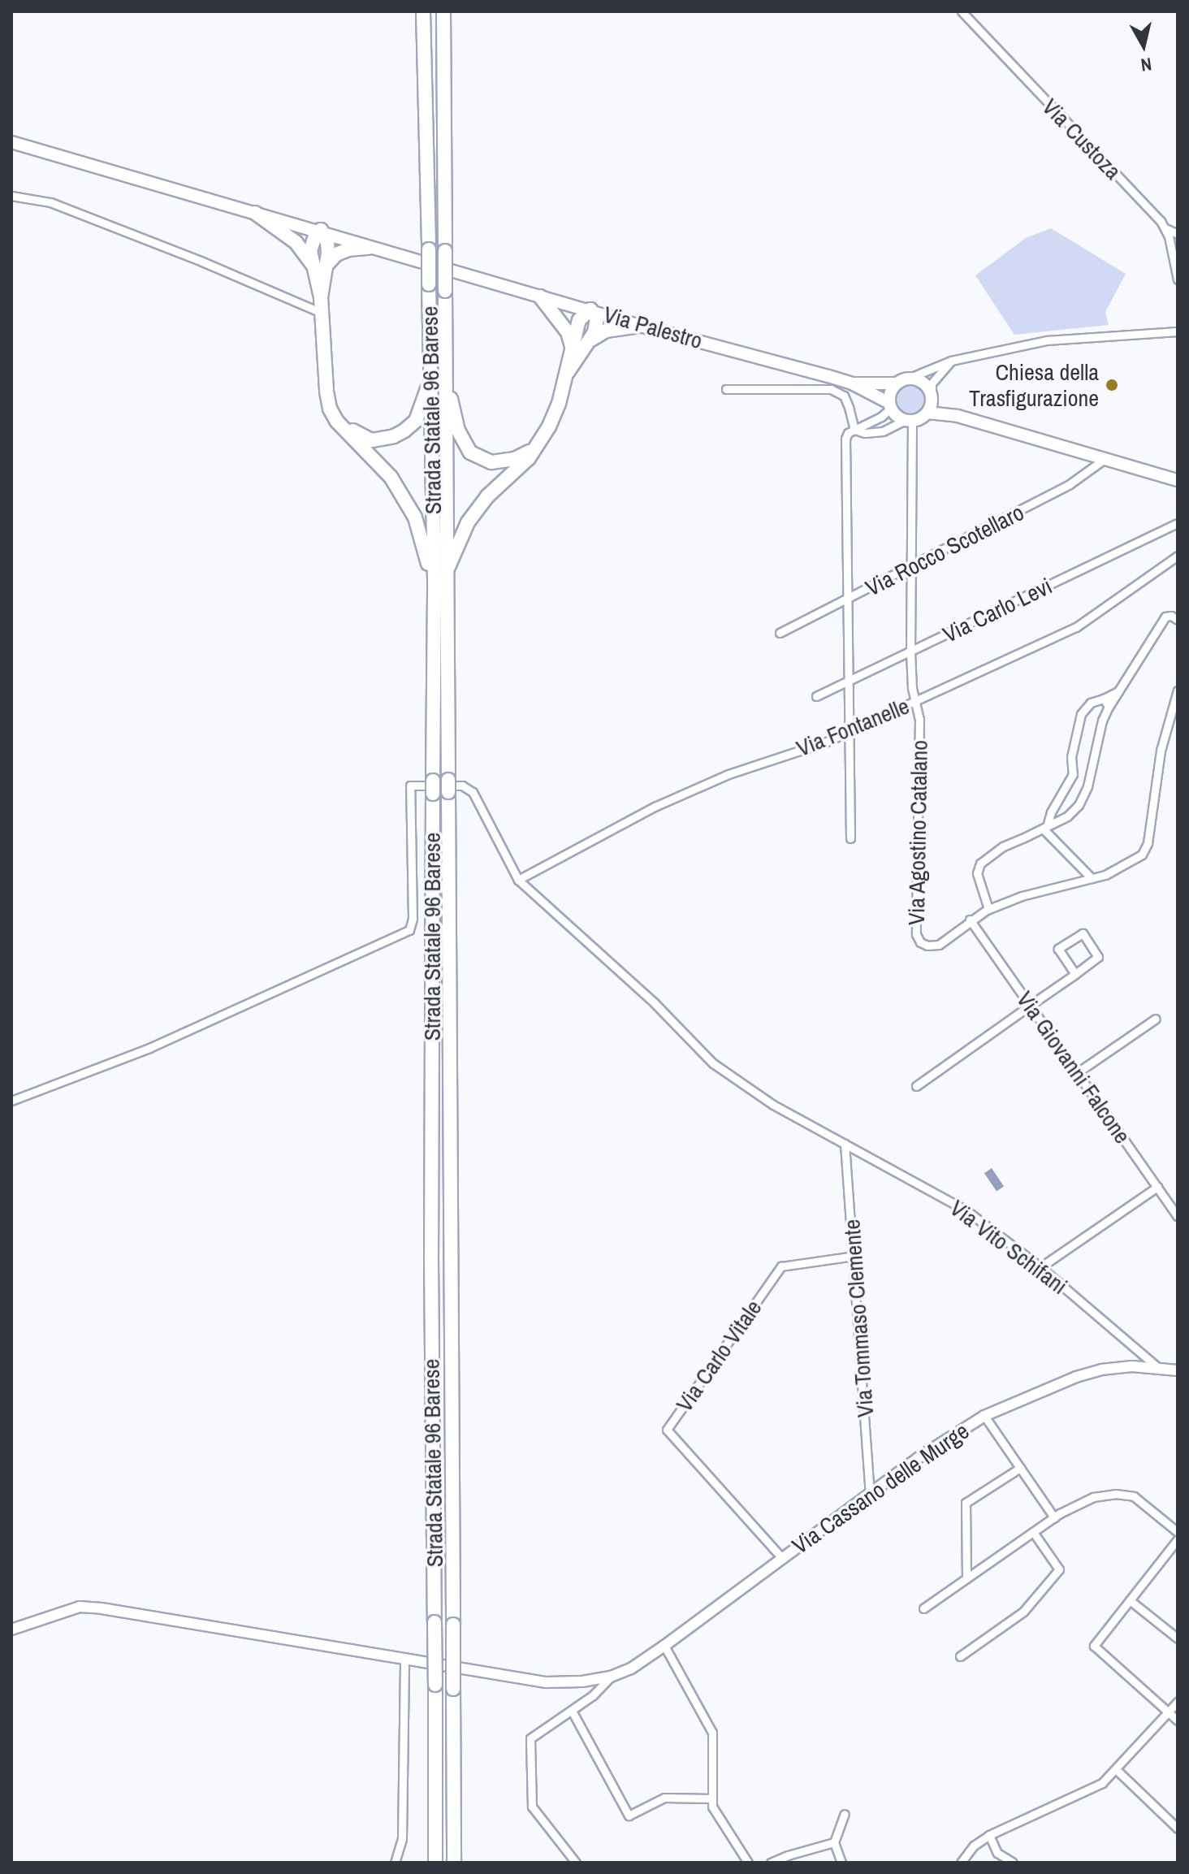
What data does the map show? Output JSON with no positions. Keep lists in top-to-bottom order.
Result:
{
  "streets": {
    "highway": ["Strada Statale 96 Barese"],
    "main road": ["Via Palestro"],
    "street": [
      "Via Custoza",
      "Via Rocco Scotellaro",
      "Via Carlo Levi",
      "Via Fontanelle",
      "Via Agostino Catalano",
      "Via Giovanni Falcone",
      "Via Vito Schifani",
      "Via Tommaso Clemente",
      "Via Carlo Vitale",
      "Via Cassano delle Murge"
    ]
  },
  "crossings": [
    ["Via Fontanelle", "Via Agostino Catalano"],
    ["Via Fontanelle", "Via Vito Schifani"],
    ["Via Agostino Catalano", "Via Giovanni Falcone"],
    ["Via Vito Schifani", "Via Tommaso Clemente"],
    ["Via Vito Schifani", "Via Cassano delle Murge"],
    ["Via Tommaso Clemente", "Via Carlo Vitale"],
    ["Via Tommaso Clemente", "Via Cassano delle Murge"],
    ["Via Carlo Vitale", "Via Cassano delle Murge"]
  ],
  "places": ["Chiesa della Trasfigurazione"],
  "north": "bottom"
}
